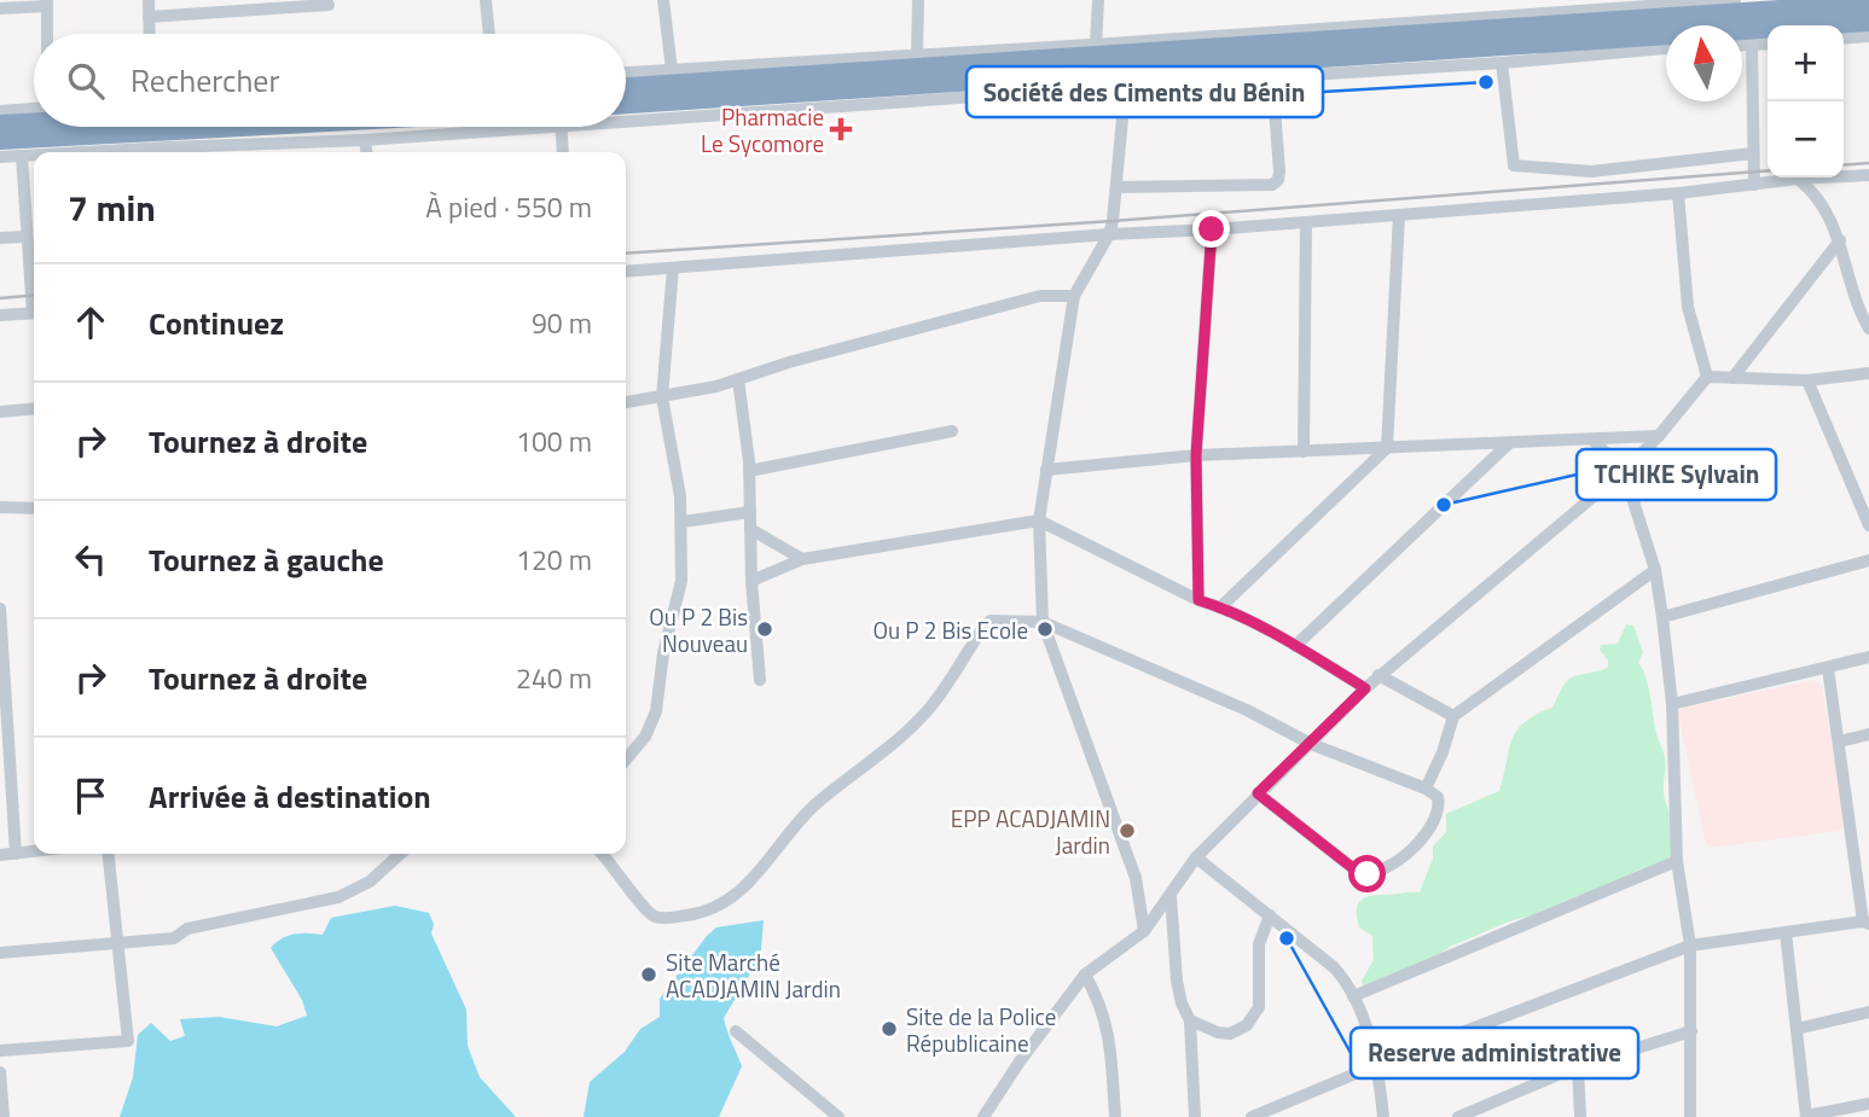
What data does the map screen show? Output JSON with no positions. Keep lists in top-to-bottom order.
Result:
{
  "places": {
    "other": [
      "Société des Ciments du Bénin",
      "TCHIKE Sylvain",
      "Ou P 2 Bis Nouveau",
      "Ou P 2 Bis Ecole",
      "EPP ACADJAMIN Jardin",
      "Reserve administrative",
      "Site Marché ACADJAMIN Jardin",
      "Site de la Police Républicaine"
    ],
    "health": ["Pharmacie Le Sycomore"]
  },
  "north": "top",
  "page": {
    "map_buttons": ["+", "−"],
    "search": "Rechercher",
    "heading": ["7 min", "À pied · 550 m"],
    "list": [
      ["Continuez", "90 m"],
      ["Tournez à droite", "100 m"],
      ["Tournez à gauche", "120 m"],
      ["Tournez à droite", "240 m"],
      "Arrivée à destination"
    ]
  }
}
